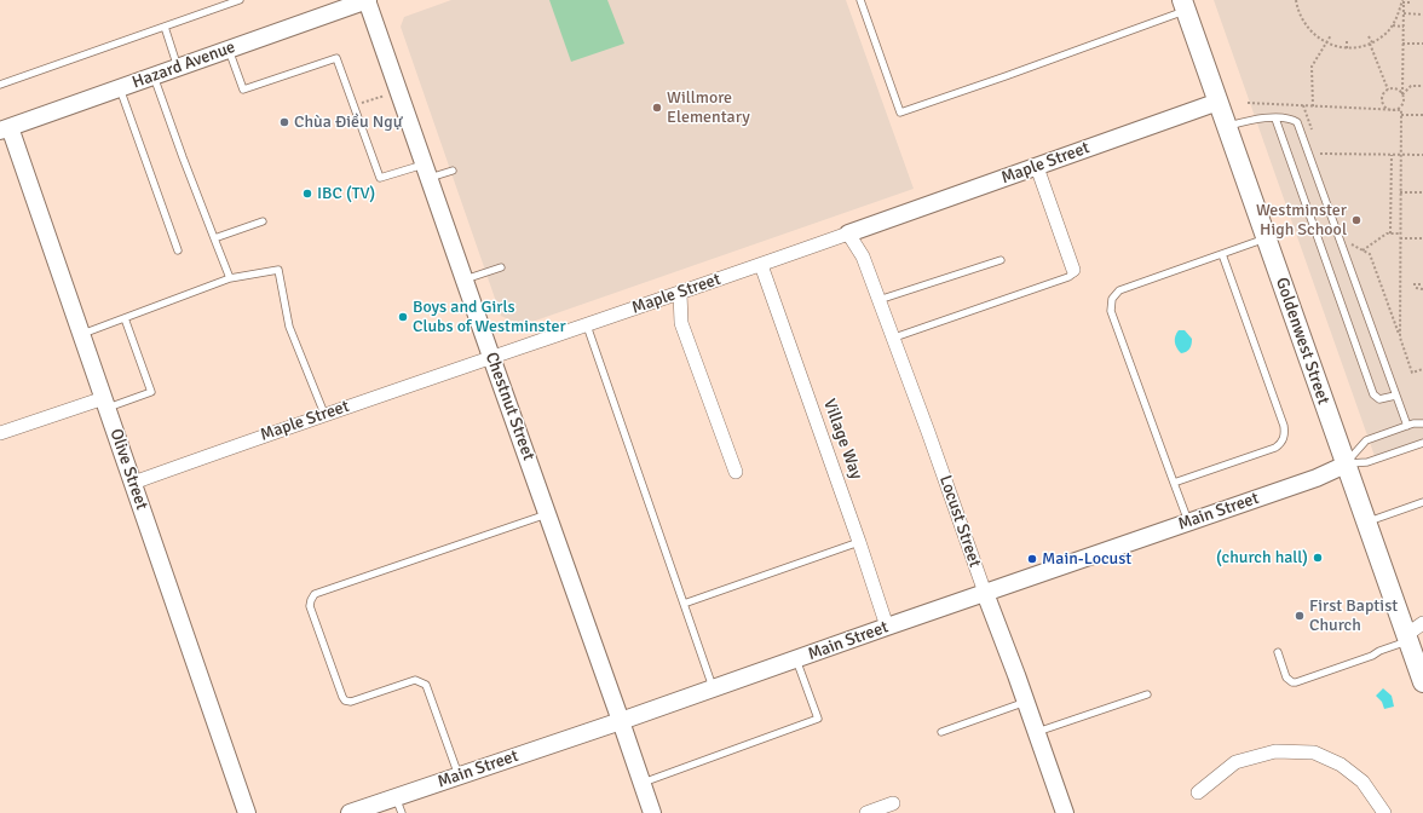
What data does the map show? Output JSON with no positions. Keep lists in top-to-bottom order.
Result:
{
  "streets": {
    "main road": ["Goldenwest Street"],
    "street": [
      "Hazard Avenue",
      "Maple Street",
      "Chestnut Street",
      "Village Way",
      "Olive Street",
      "Main Street",
      "Locust Street"
    ]
  },
  "crossings": [
    ["Hazard Avenue", "Chestnut Street"],
    ["Hazard Avenue", "Olive Street"],
    ["Maple Street", "Goldenwest Street"],
    ["Maple Street", "Chestnut Street"],
    ["Maple Street", "Village Way"],
    ["Maple Street", "Olive Street"],
    ["Maple Street", "Locust Street"],
    ["Goldenwest Street", "Main Street"],
    ["Chestnut Street", "Main Street"],
    ["Village Way", "Main Street"],
    ["Main Street", "Locust Street"]
  ],
  "places": [
    "Willmore Elementary",
    "Chùa Điều Ngự",
    "IBC (TV)",
    "Westminster High School",
    "Boys and Girls Clubs of Westminster",
    "(church hall)",
    "Main-Locust",
    "First Baptist Church"
  ]
}
